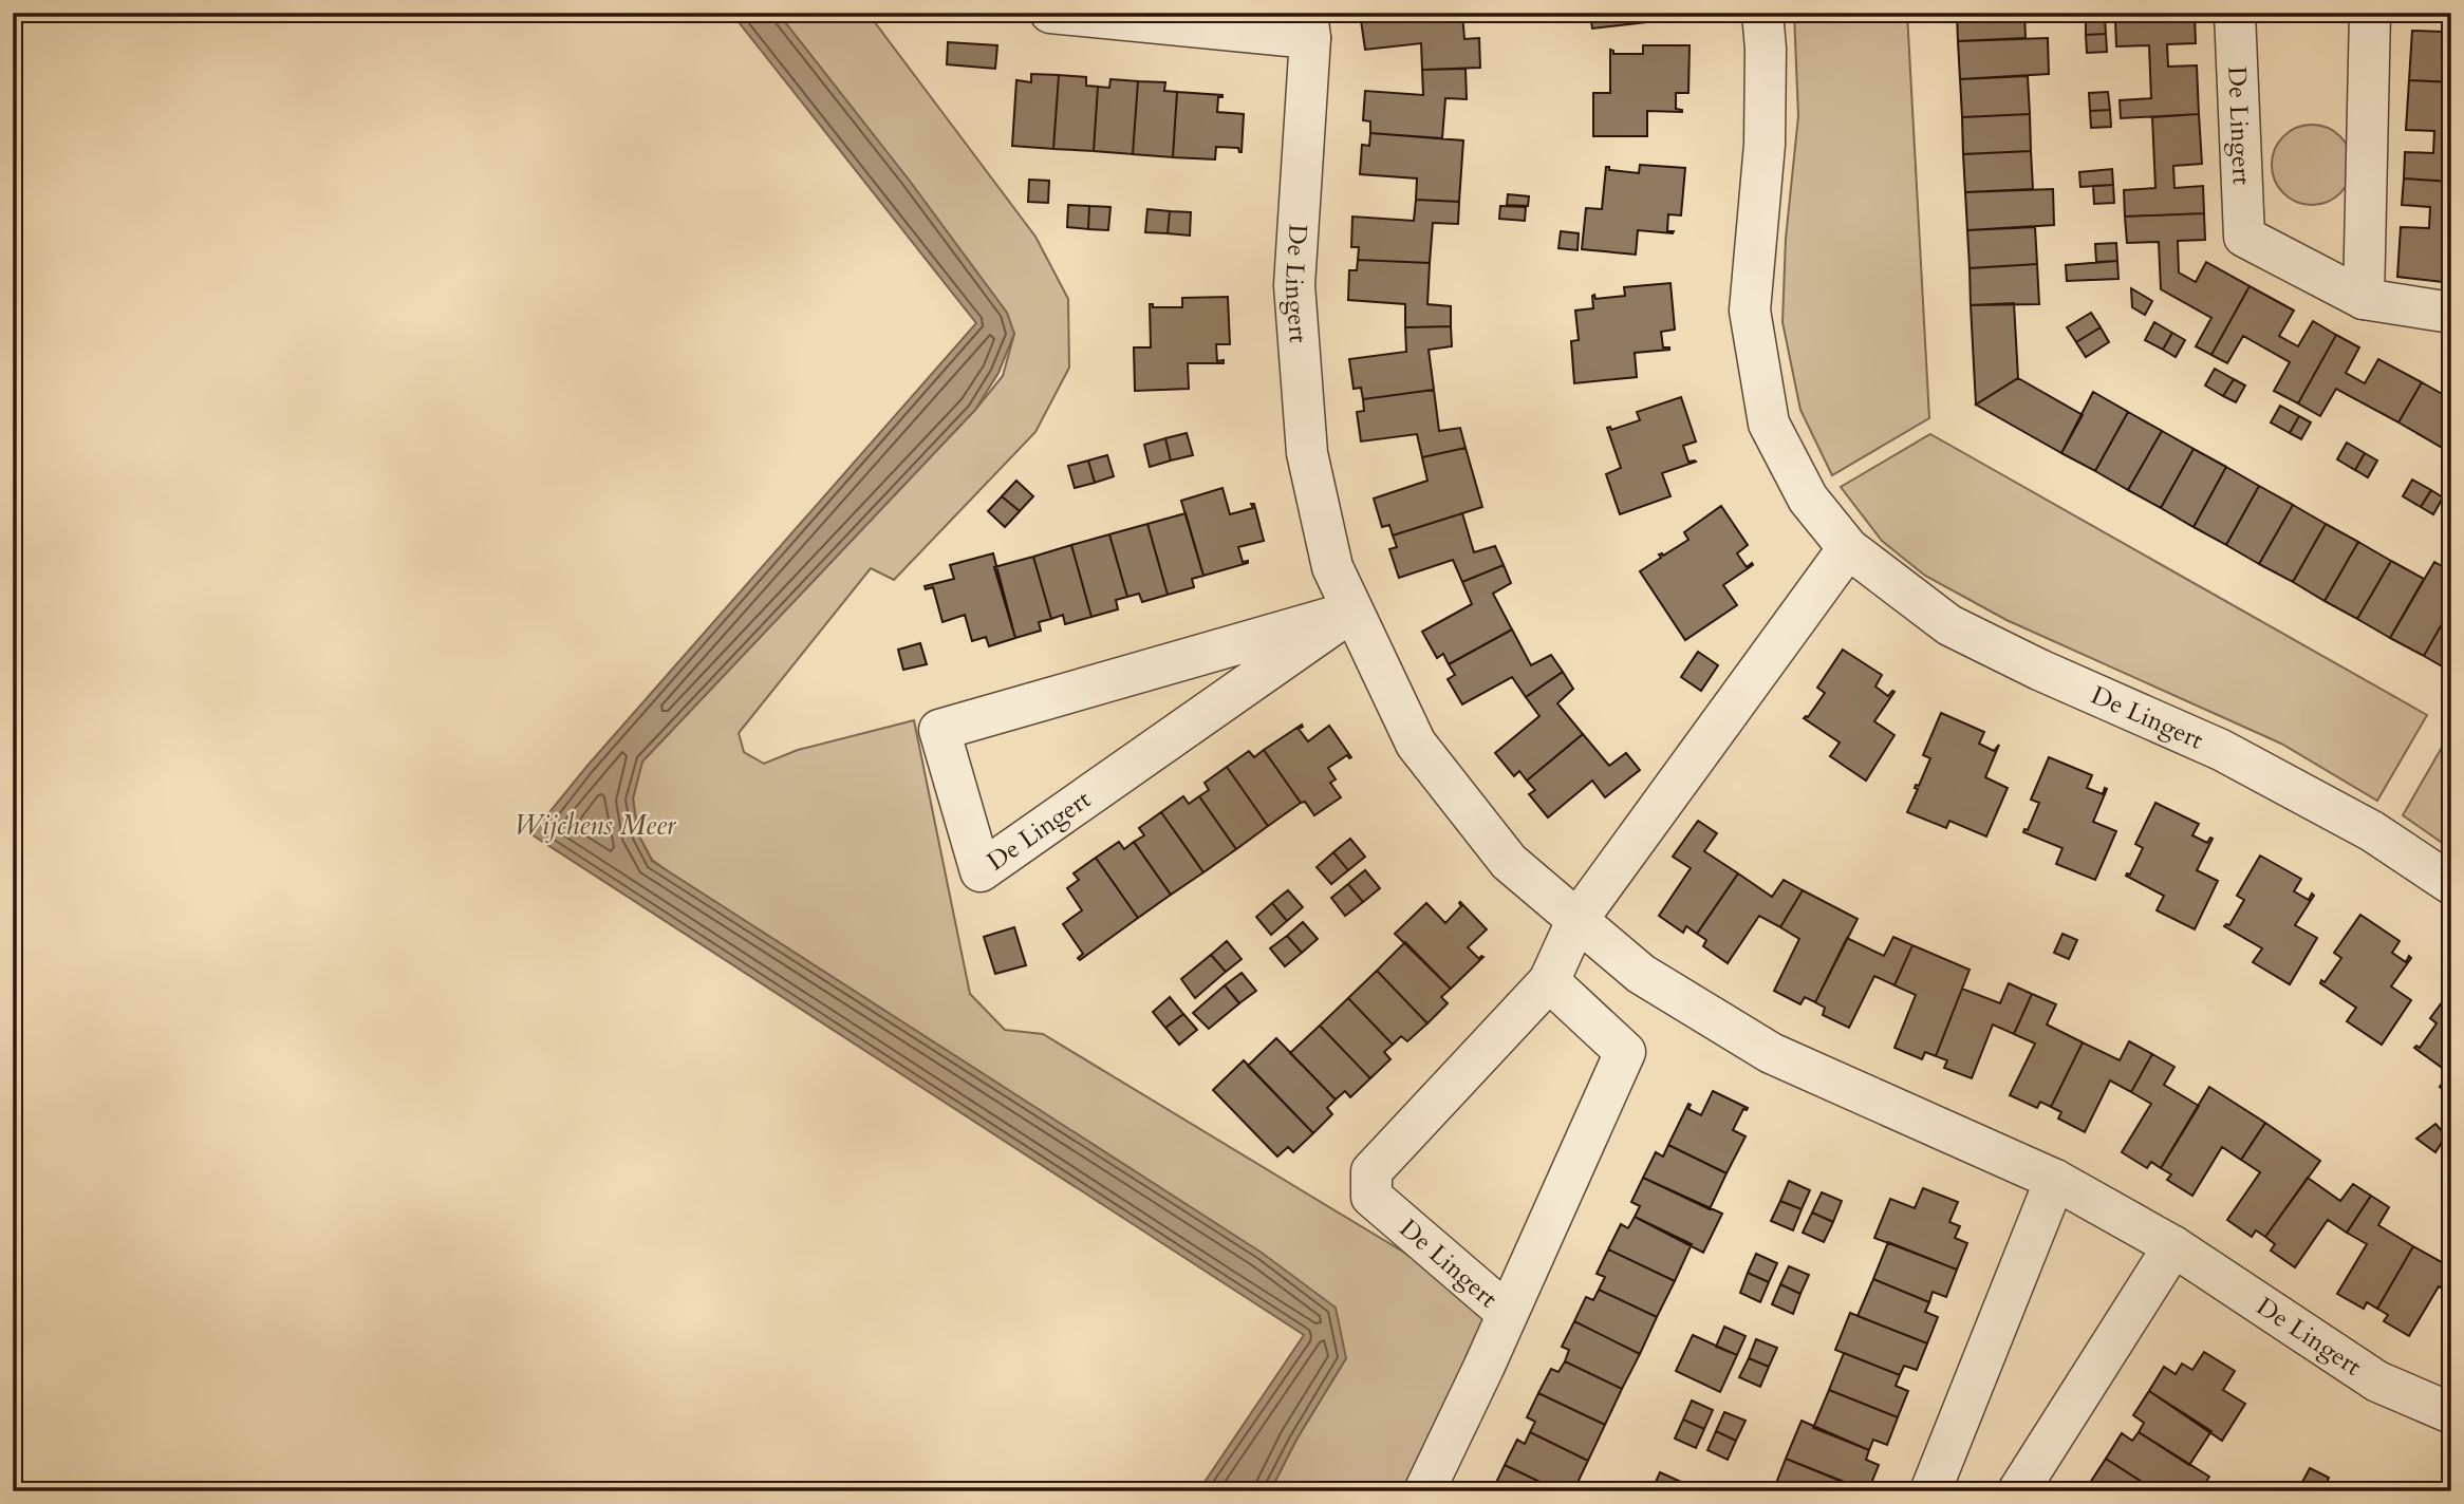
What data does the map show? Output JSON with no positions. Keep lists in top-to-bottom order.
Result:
{
  "streets": {
    "street": ["De Lingert"]
  },
  "water": ["Wijchens Meer"]
}
